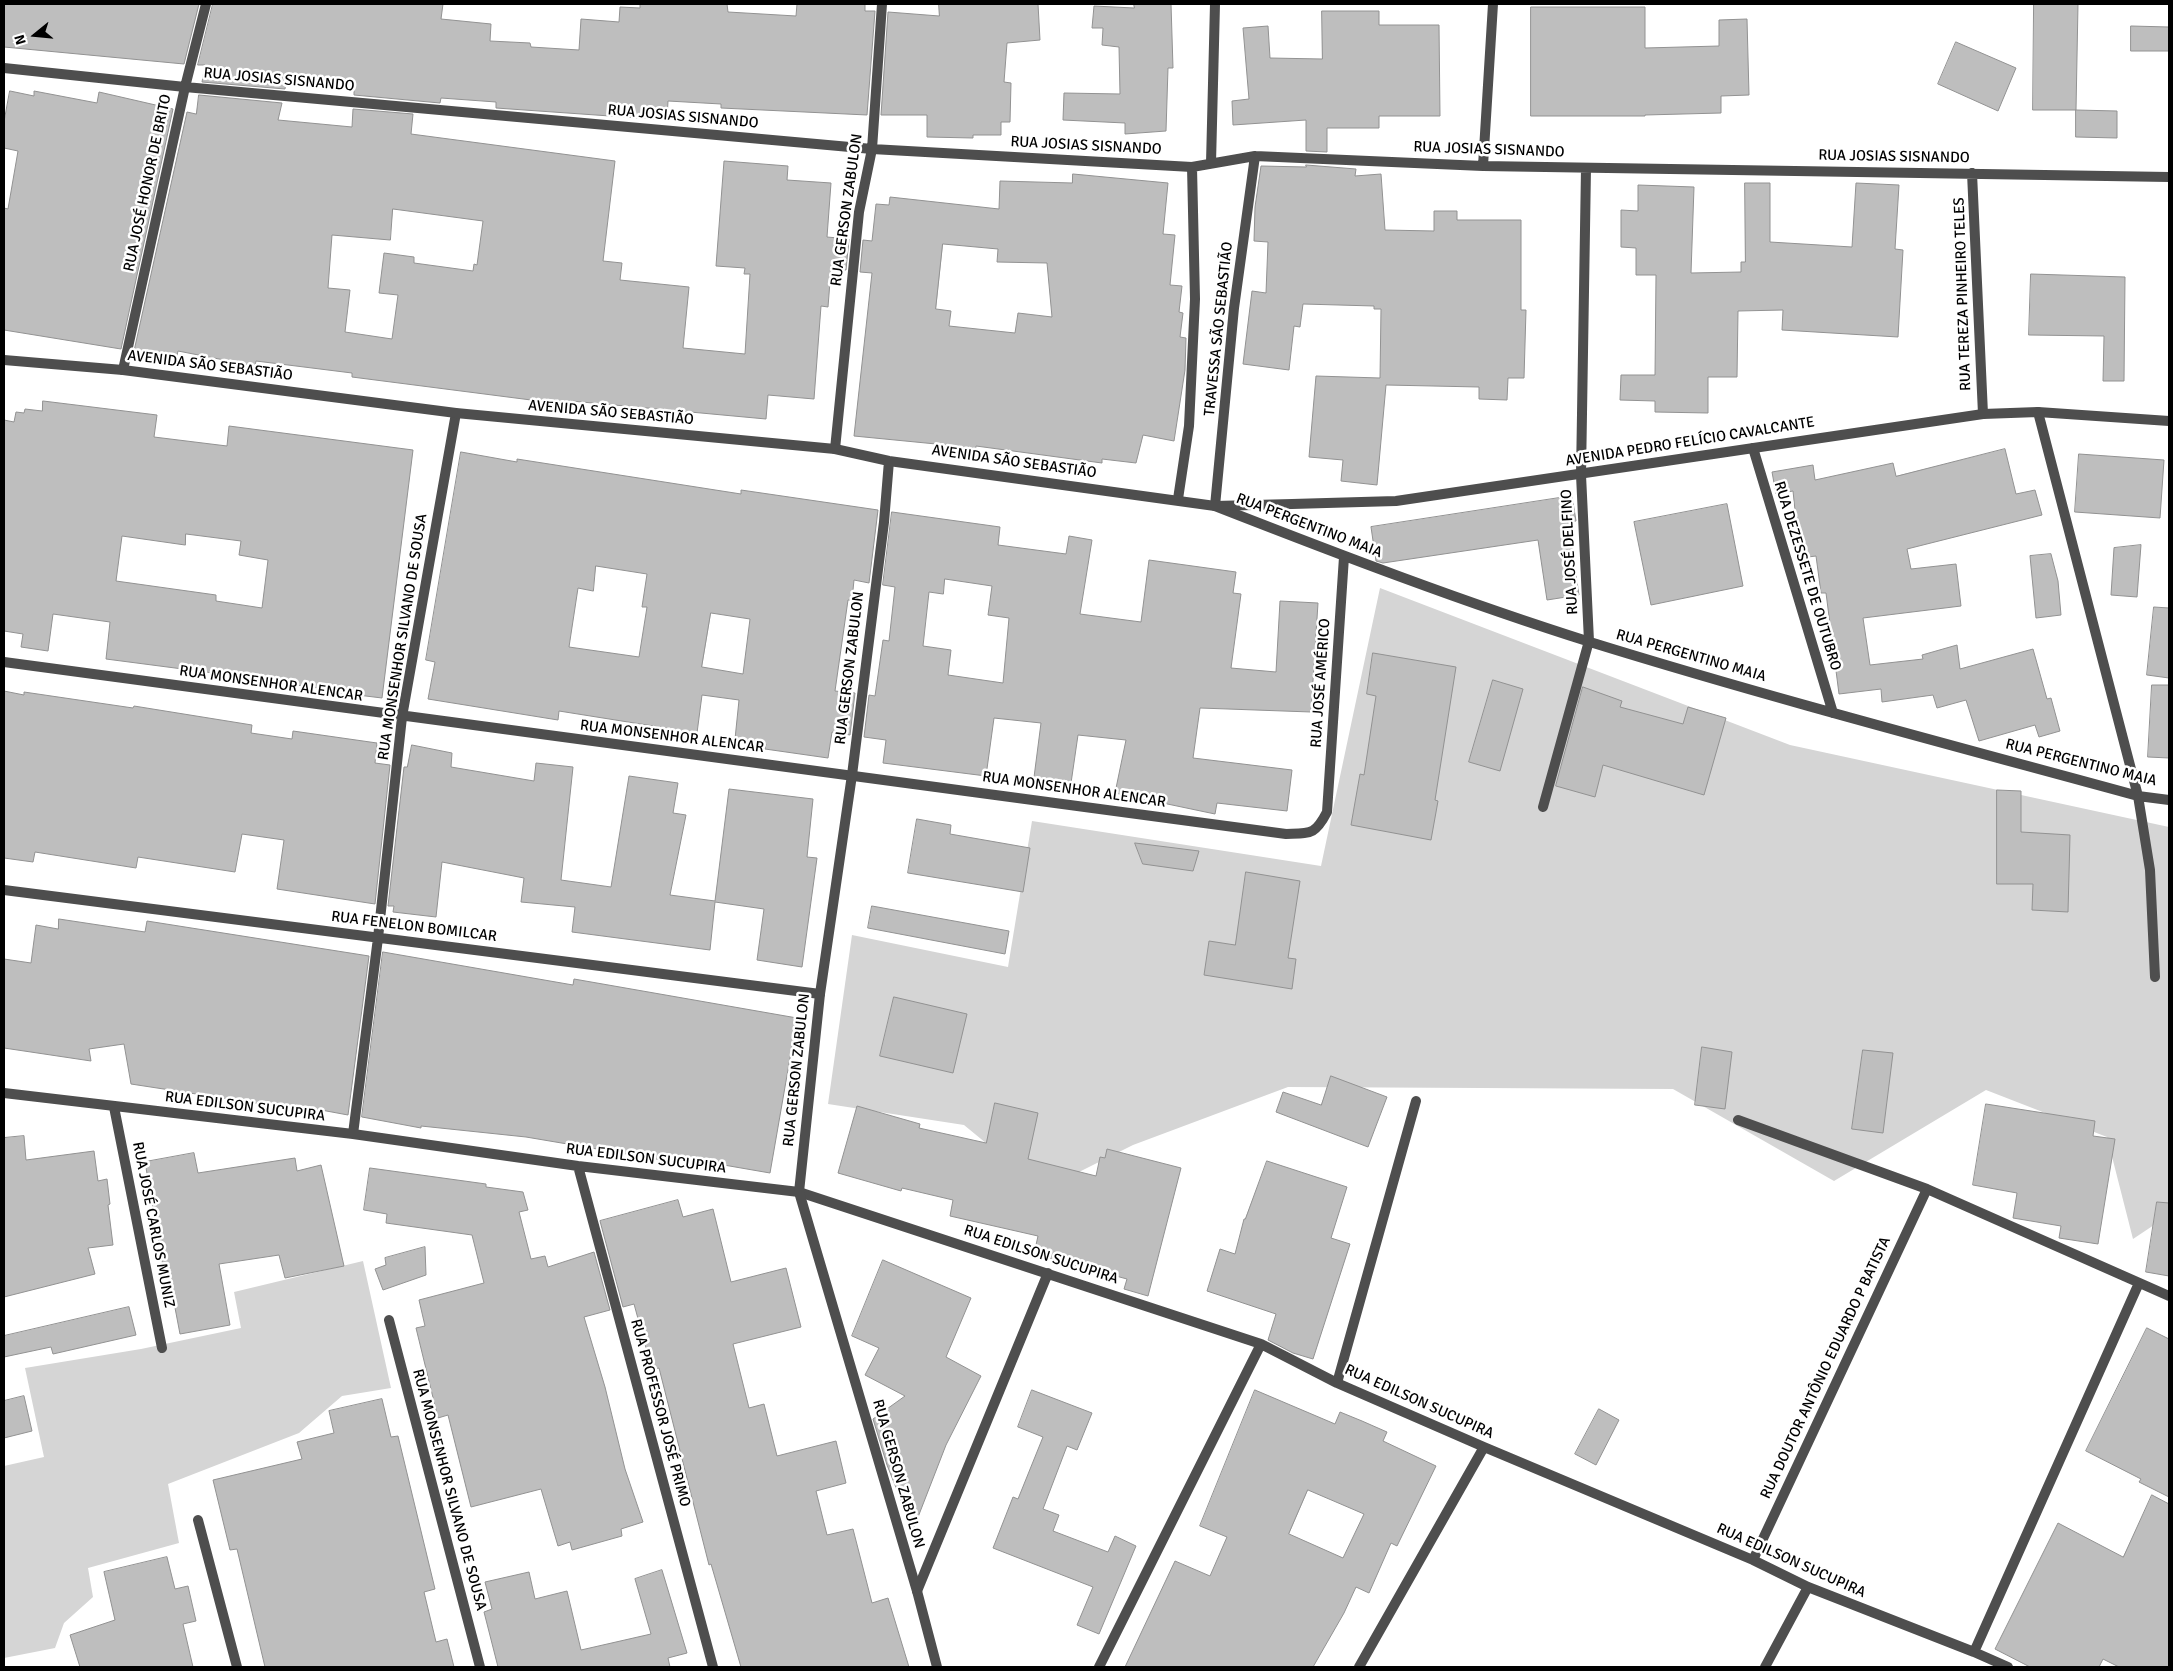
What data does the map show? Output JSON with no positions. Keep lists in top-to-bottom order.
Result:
{
  "streets": {
    "street": [
      "RUA JOSIAS SISNANDO",
      "RUA JOSÉ HONOR DE BRITO",
      "RUA GERSON ZABULON",
      "RUA TEREZA PINHEIRO TELES",
      "TRAVESSA SÃO SEBASTIÃO",
      "AVENIDA SÃO SEBASTIÃO",
      "AVENIDA PEDRO FELÍCIO CAVALCANTE",
      "RUA PERGENTINO MAIA",
      "RUA JOSÉ DELFINO",
      "RUA DEZESSETE DE OUTUBRO",
      "RUA MONSENHOR SILVANO DE SOUSA",
      "RUA JOSÉ AMÉRICO",
      "RUA MONSENHOR ALENCAR",
      "RUA FENELON BOMILCAR",
      "RUA EDILSON SUCUPIRA",
      "RUA JOSÉ CARLOS MUNIZ",
      "RUA DOUTOR ANTÔNIO EDUARDO P BATISTA",
      "RUA PROFESSOR JOSÉ PRIMO"
    ]
  },
  "crossings": [
    ["RUA JOSIAS SISNANDO", "RUA JOSÉ HONOR DE BRITO"],
    ["RUA JOSIAS SISNANDO", "RUA GERSON ZABULON"],
    ["RUA JOSIAS SISNANDO", "RUA TEREZA PINHEIRO TELES"],
    ["RUA JOSIAS SISNANDO", "TRAVESSA SÃO SEBASTIÃO"],
    ["RUA JOSIAS SISNANDO", "RUA JOSÉ DELFINO"],
    ["RUA JOSÉ HONOR DE BRITO", "AVENIDA SÃO SEBASTIÃO"],
    ["RUA GERSON ZABULON", "AVENIDA SÃO SEBASTIÃO"],
    ["RUA GERSON ZABULON", "RUA MONSENHOR ALENCAR"],
    ["RUA GERSON ZABULON", "RUA FENELON BOMILCAR"],
    ["RUA GERSON ZABULON", "RUA EDILSON SUCUPIRA"],
    ["RUA TEREZA PINHEIRO TELES", "AVENIDA PEDRO FELÍCIO CAVALCANTE"],
    ["TRAVESSA SÃO SEBASTIÃO", "AVENIDA SÃO SEBASTIÃO"],
    ["TRAVESSA SÃO SEBASTIÃO", "AVENIDA PEDRO FELÍCIO CAVALCANTE"],
    ["TRAVESSA SÃO SEBASTIÃO", "RUA PERGENTINO MAIA"],
    ["AVENIDA SÃO SEBASTIÃO", "AVENIDA PEDRO FELÍCIO CAVALCANTE"],
    ["AVENIDA SÃO SEBASTIÃO", "RUA PERGENTINO MAIA"],
    ["AVENIDA SÃO SEBASTIÃO", "RUA MONSENHOR SILVANO DE SOUSA"],
    ["AVENIDA PEDRO FELÍCIO CAVALCANTE", "RUA PERGENTINO MAIA"],
    ["AVENIDA PEDRO FELÍCIO CAVALCANTE", "RUA JOSÉ DELFINO"],
    ["AVENIDA PEDRO FELÍCIO CAVALCANTE", "RUA DEZESSETE DE OUTUBRO"],
    ["RUA PERGENTINO MAIA", "RUA JOSÉ DELFINO"],
    ["RUA PERGENTINO MAIA", "RUA DEZESSETE DE OUTUBRO"],
    ["RUA PERGENTINO MAIA", "RUA JOSÉ AMÉRICO"],
    ["RUA MONSENHOR SILVANO DE SOUSA", "RUA MONSENHOR ALENCAR"],
    ["RUA MONSENHOR SILVANO DE SOUSA", "RUA FENELON BOMILCAR"],
    ["RUA MONSENHOR SILVANO DE SOUSA", "RUA EDILSON SUCUPIRA"],
    ["RUA JOSÉ AMÉRICO", "RUA MONSENHOR ALENCAR"],
    ["RUA EDILSON SUCUPIRA", "RUA JOSÉ CARLOS MUNIZ"],
    ["RUA EDILSON SUCUPIRA", "RUA DOUTOR ANTÔNIO EDUARDO P BATISTA"],
    ["RUA EDILSON SUCUPIRA", "RUA PROFESSOR JOSÉ PRIMO"]
  ],
  "north": "left"
}
